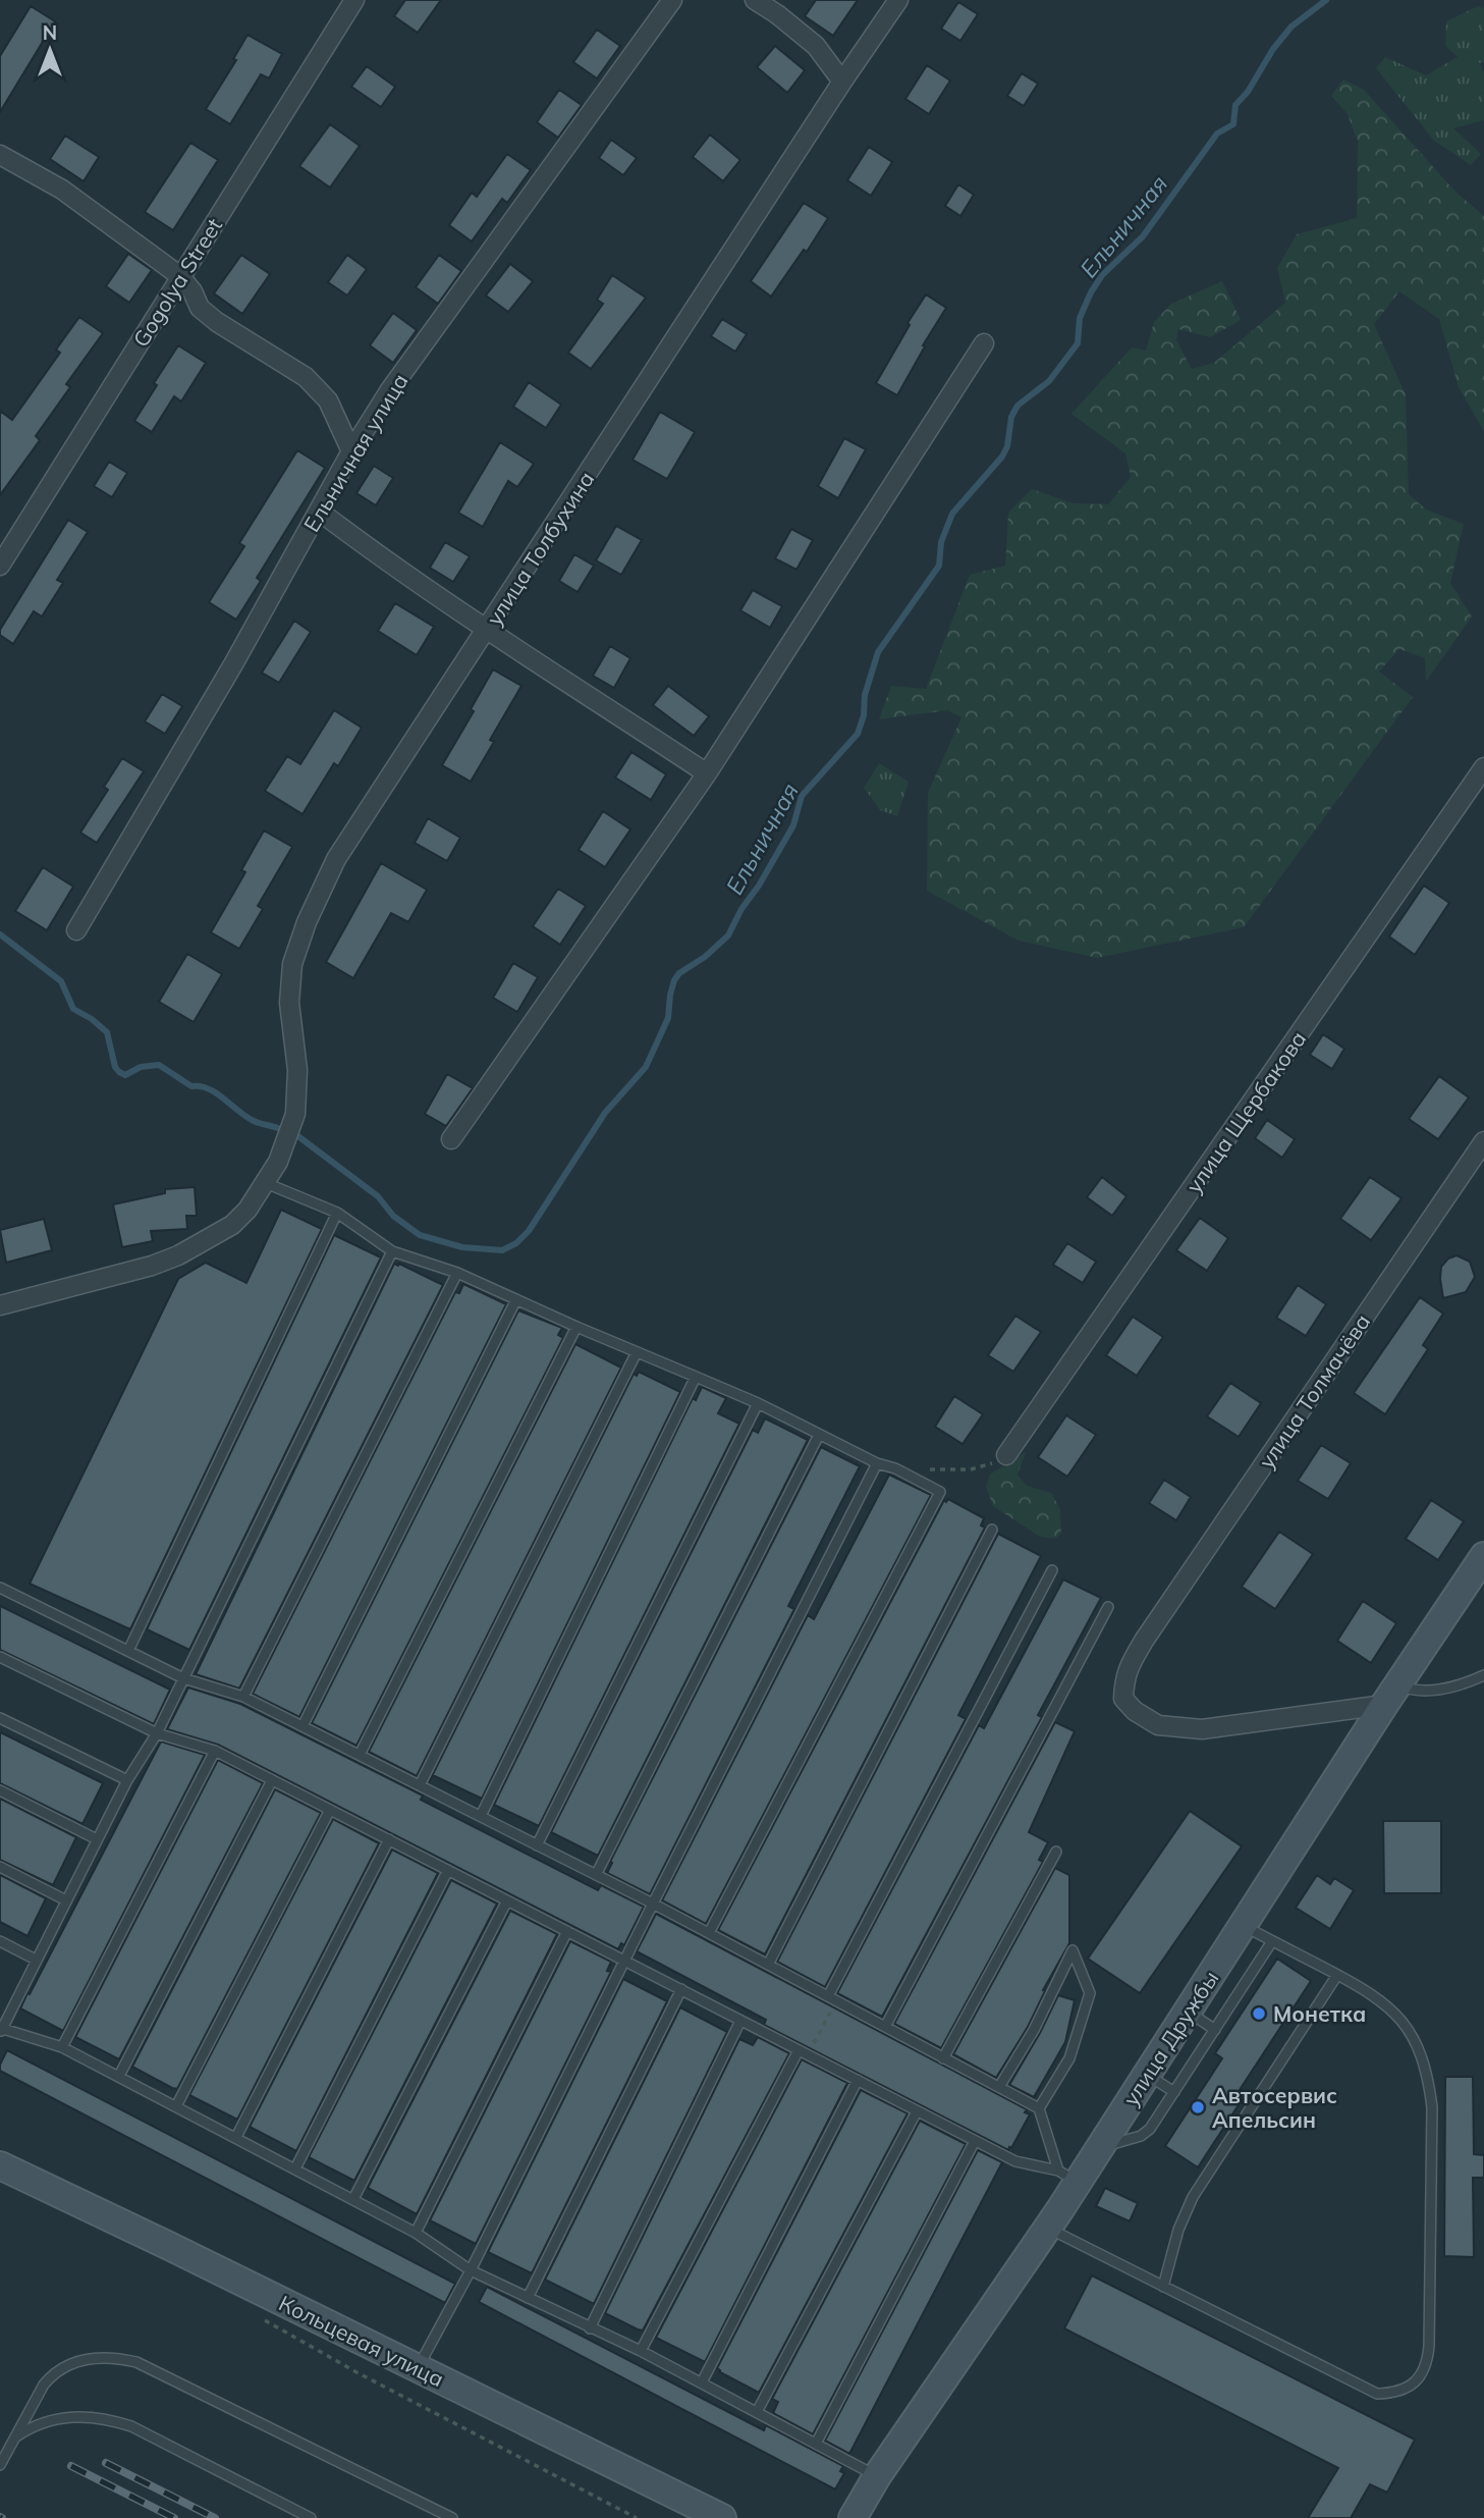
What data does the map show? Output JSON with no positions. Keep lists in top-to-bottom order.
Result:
{
  "streets": {
    "street": [
      "Gogolya Street",
      "Ельничная улица",
      "улица Толбухина",
      "улица Щербакова",
      "улица Толмачёва",
      "улица Дружбы",
      "Кольцевая улица"
    ]
  },
  "crossings": [
    ["улица Толмачёва", "улица Дружбы"]
  ],
  "water": ["Ельничная"],
  "places": ["Монетка", "Автосервис Апельсин"],
  "north": "top"
}
